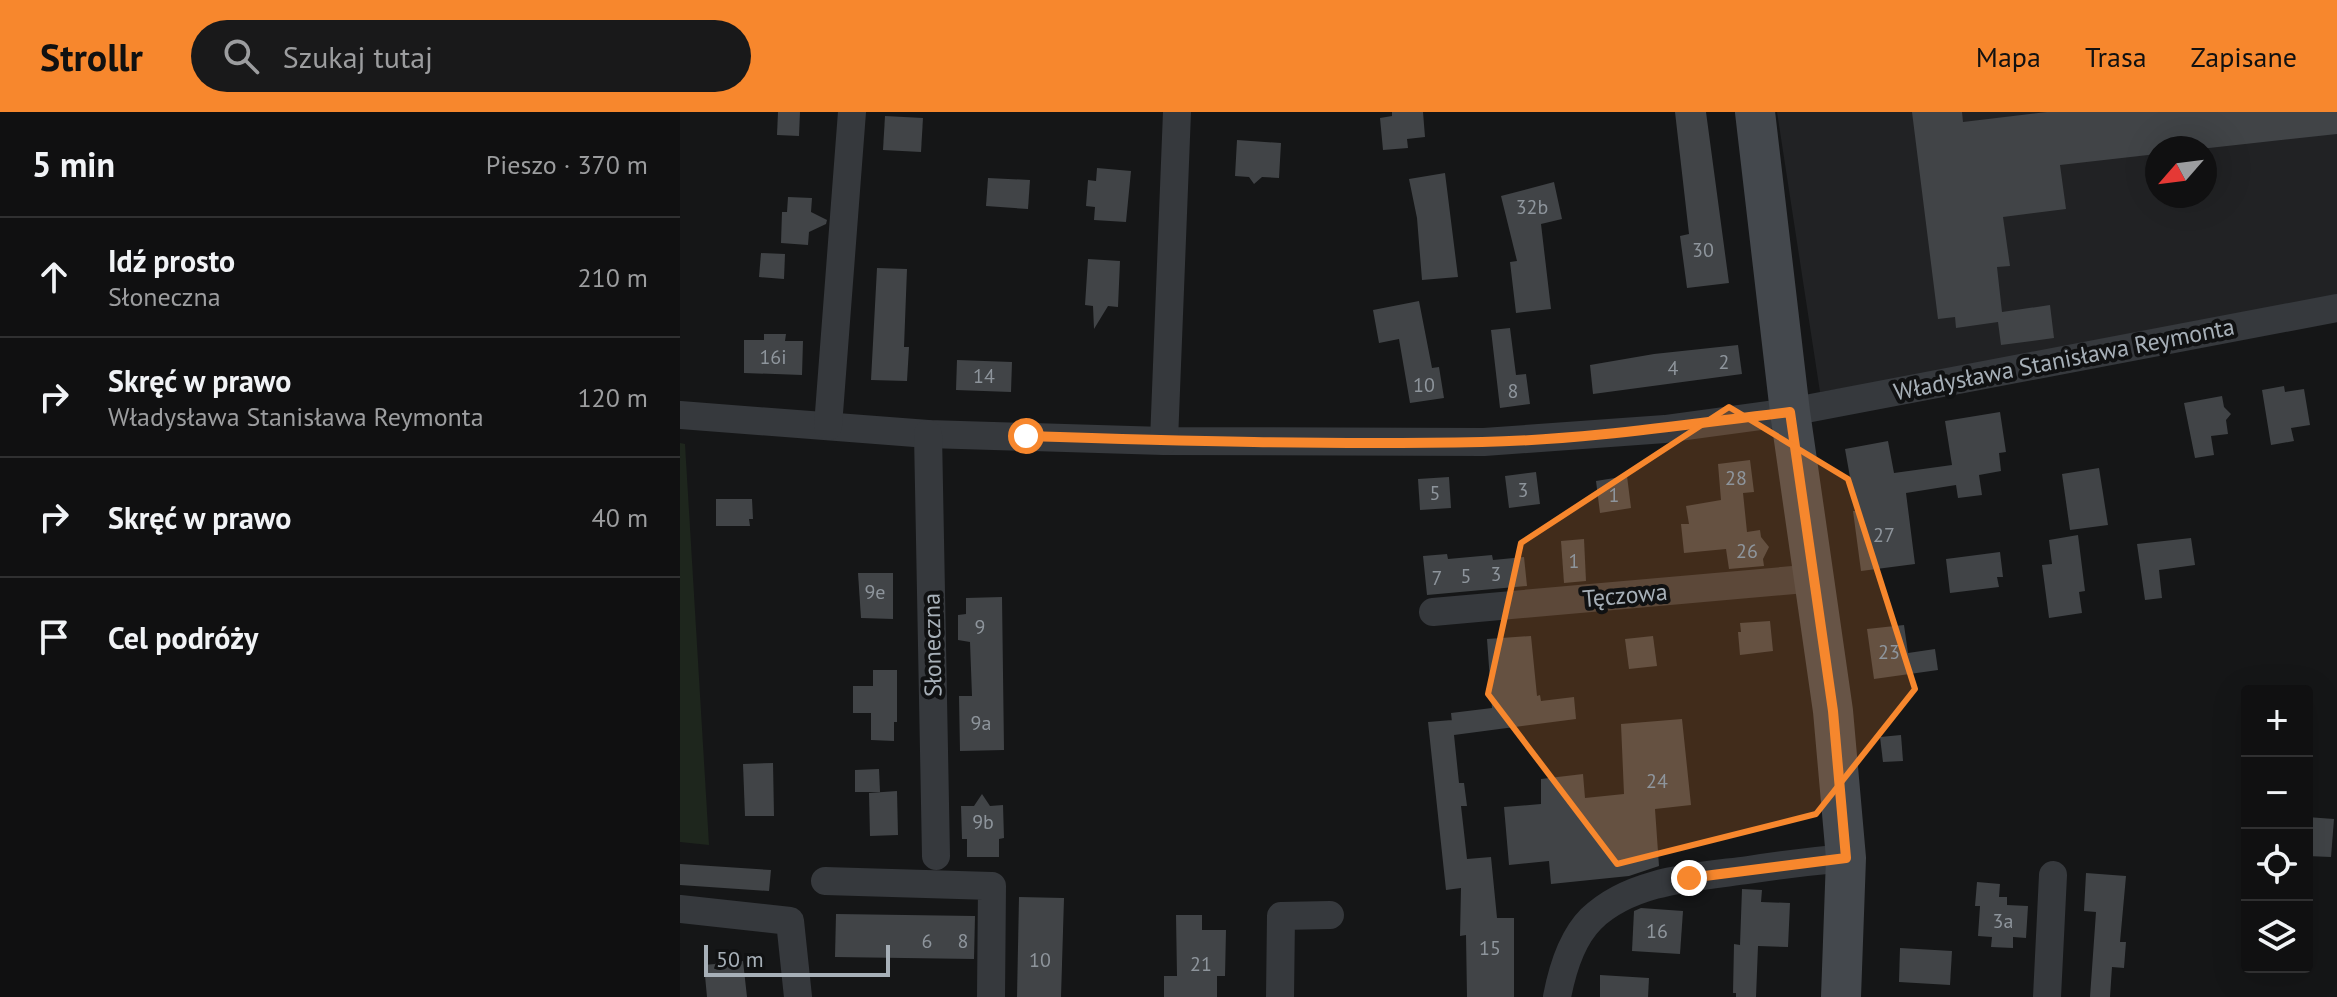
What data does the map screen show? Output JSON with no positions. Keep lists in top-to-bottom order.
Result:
{
  "streets": {
    "street": ["Władysława Stanisława Reymonta", "Tęczowa", "Słoneczna"]
  },
  "house_numbers": [
    "32b",
    "30",
    "16i",
    "2",
    "4",
    "14",
    "10",
    "8",
    "28",
    "3",
    "5",
    "1",
    "27",
    "26",
    "1",
    "3",
    "5",
    "7",
    "9e",
    "9",
    "23",
    "9a",
    "24",
    "9b",
    "3a",
    "16",
    "6",
    "8",
    "15",
    "10",
    "21"
  ],
  "scale_bar": "50 m",
  "north": "bottom left",
  "page": {
    "header": "Strollr",
    "search": "Szukaj tutaj",
    "nav": ["Mapa", "Trasa", "Zapisane"],
    "heading": ["5 min", "Pieszo · 370 m"],
    "list": [
      ["Idź prosto", "Słoneczna", "210 m"],
      ["Skręć w prawo", "Władysława Stanisława Reymonta", "120 m"],
      ["Skręć w prawo", "40 m"],
      "Cel podróży"
    ],
    "map_buttons": ["+", "−"],
    "scale": "50 m"
  }
}
